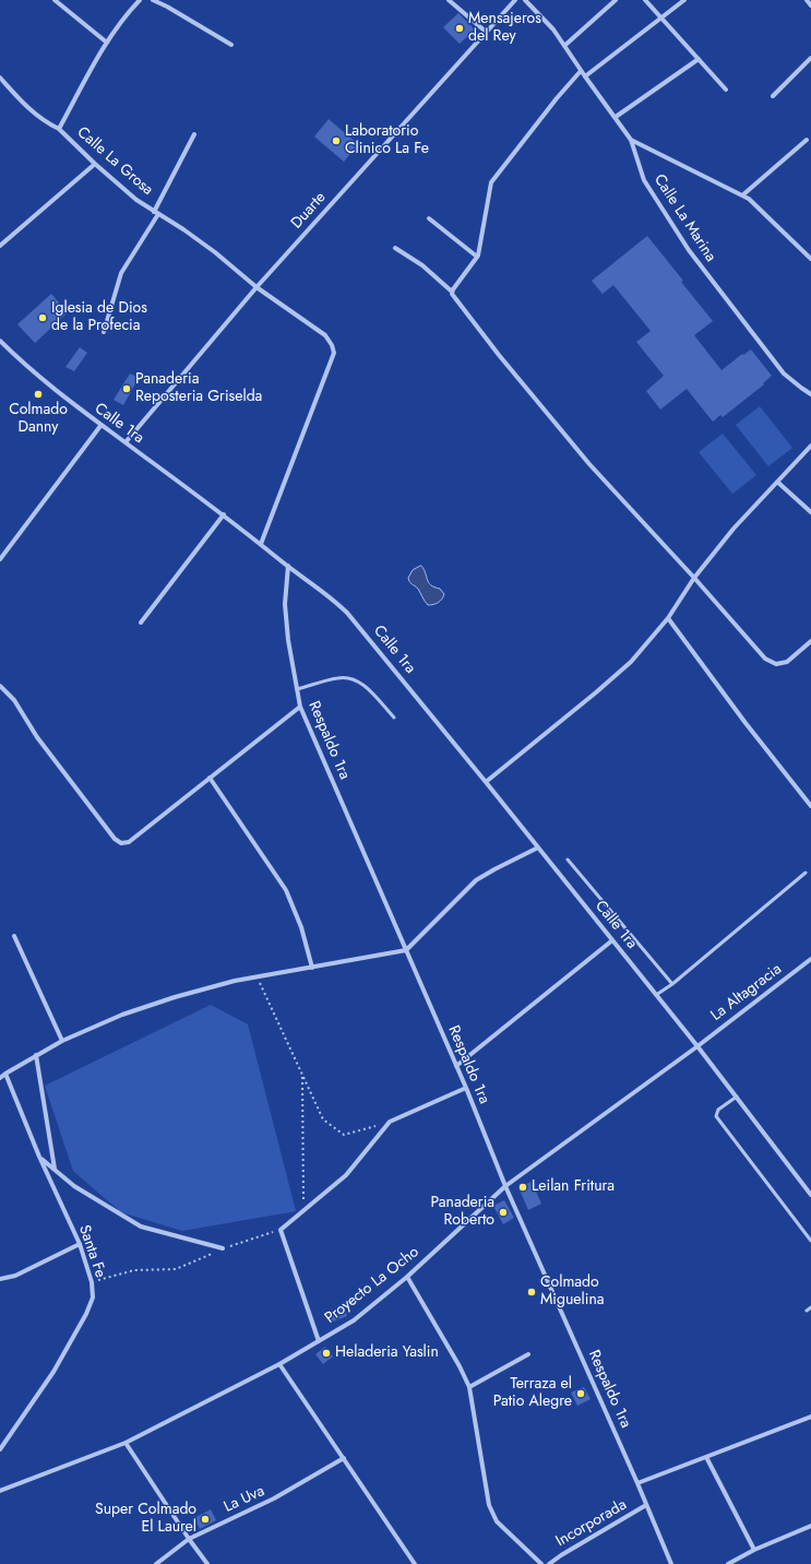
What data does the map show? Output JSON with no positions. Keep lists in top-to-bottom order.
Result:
{
  "streets": {
    "street": [
      "Calle La Grosa",
      "Duarte",
      "Calle La Marina",
      "Calle 1ra",
      "Respaldo 1ra",
      "La Altagracia",
      "Santa Fe",
      "Proyecto La Ocho",
      "La Uva",
      "Incorporada"
    ]
  },
  "crossings": [
    ["Calle La Grosa", "Duarte"],
    ["Calle La Grosa", "Calle 1ra"],
    ["Duarte", "Calle 1ra"],
    ["Calle 1ra", "Respaldo 1ra"],
    ["Calle 1ra", "La Altagracia"],
    ["Calle 1ra", "Proyecto La Ocho"],
    ["Respaldo 1ra", "Proyecto La Ocho"],
    ["Respaldo 1ra", "Incorporada"],
    ["La Altagracia", "Proyecto La Ocho"]
  ],
  "places": [
    "Mensajeros del Rey",
    "Laboratorio Clinico La Fe",
    "Iglesia de Dios de la Profecia",
    "Panaderia Reposteria Griselda",
    "Colmado Danny",
    "Leilan Fritura",
    "Panaderia Roberto",
    "Colmado Miguelina",
    "Heladeria Yaslin",
    "Terraza el Patio Alegre",
    "Super Colmado El Laurel"
  ]
}
